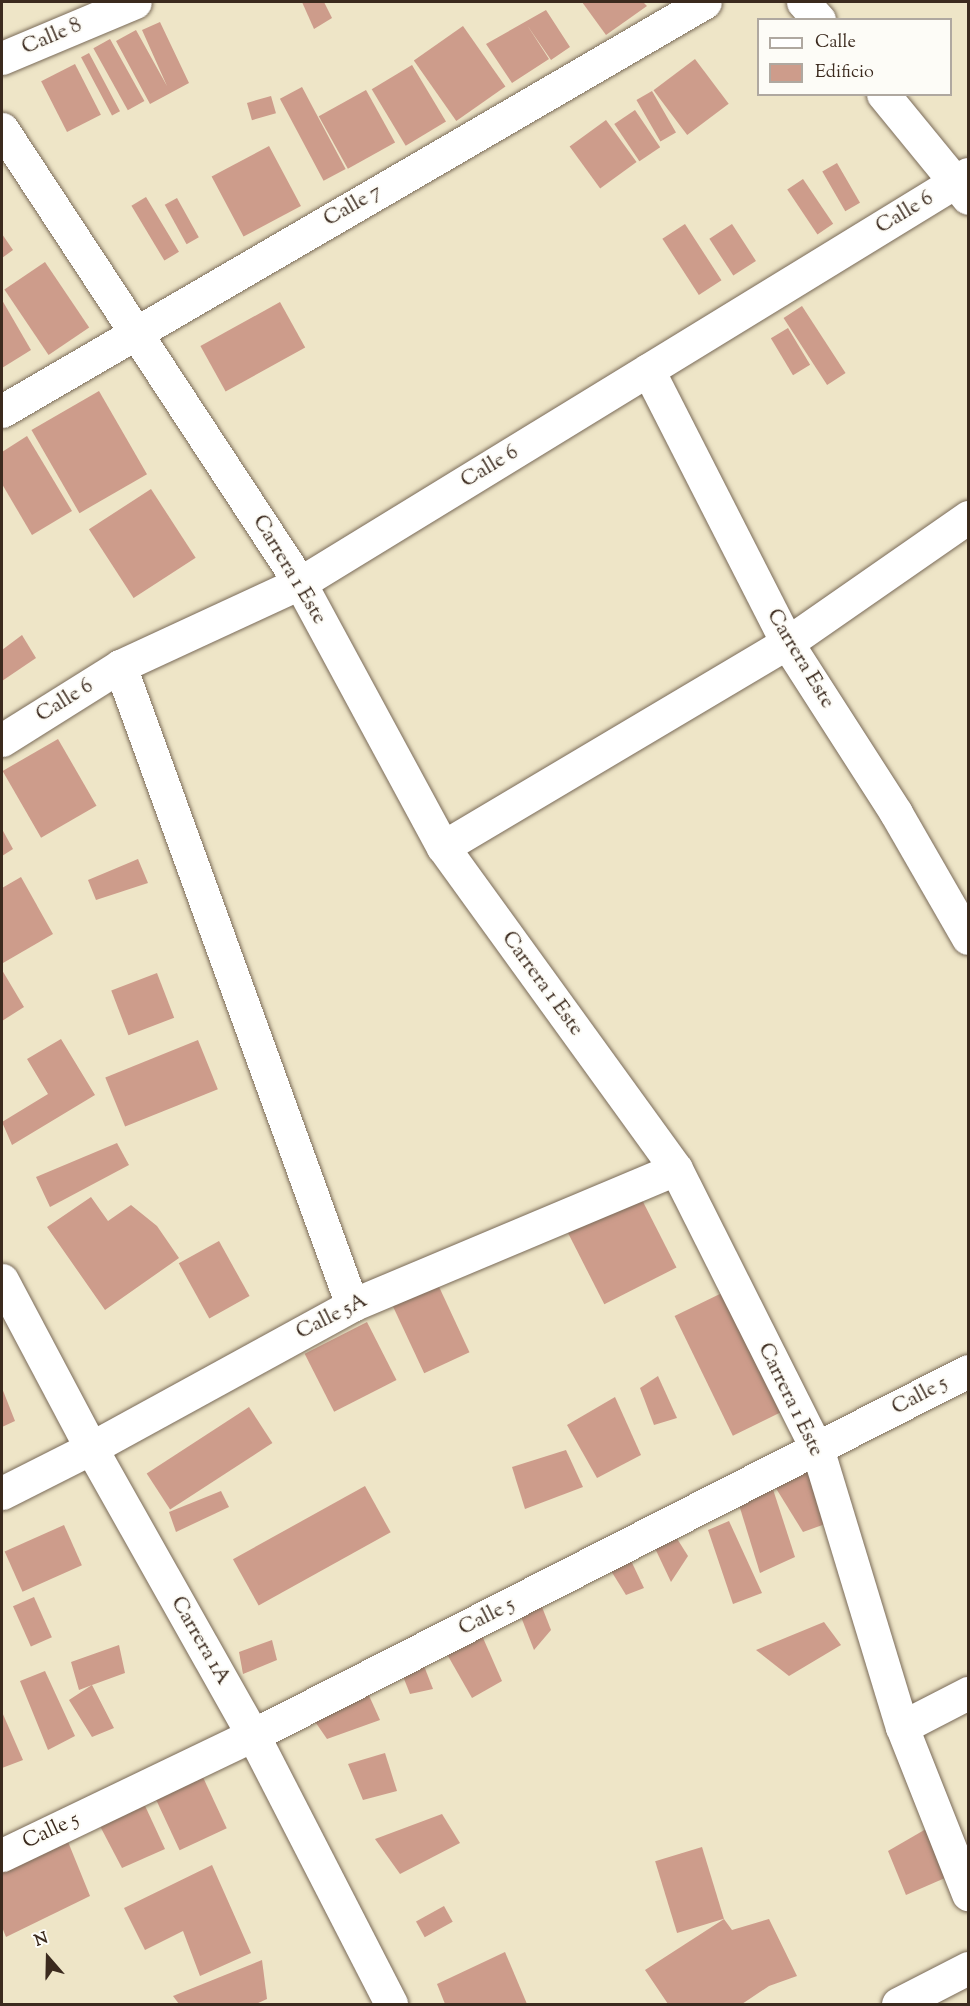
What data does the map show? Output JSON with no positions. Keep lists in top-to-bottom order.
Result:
{
  "streets": {
    "street": [
      "Calle 8",
      "Calle 7",
      "Calle 6",
      "Carrera 1 Este",
      "Carrera Este",
      "Calle 5A",
      "Calle 5",
      "Carrera 1A"
    ]
  },
  "crossings": [
    ["Calle 7", "Carrera 1 Este"],
    ["Calle 6", "Carrera 1 Este"],
    ["Calle 6", "Carrera Este"],
    ["Carrera 1 Este", "Calle 5A"],
    ["Carrera 1 Este", "Calle 5"],
    ["Calle 5A", "Carrera 1A"],
    ["Calle 5", "Carrera 1A"]
  ],
  "legend": ["Calle", "Edificio"],
  "north": "top"
}
